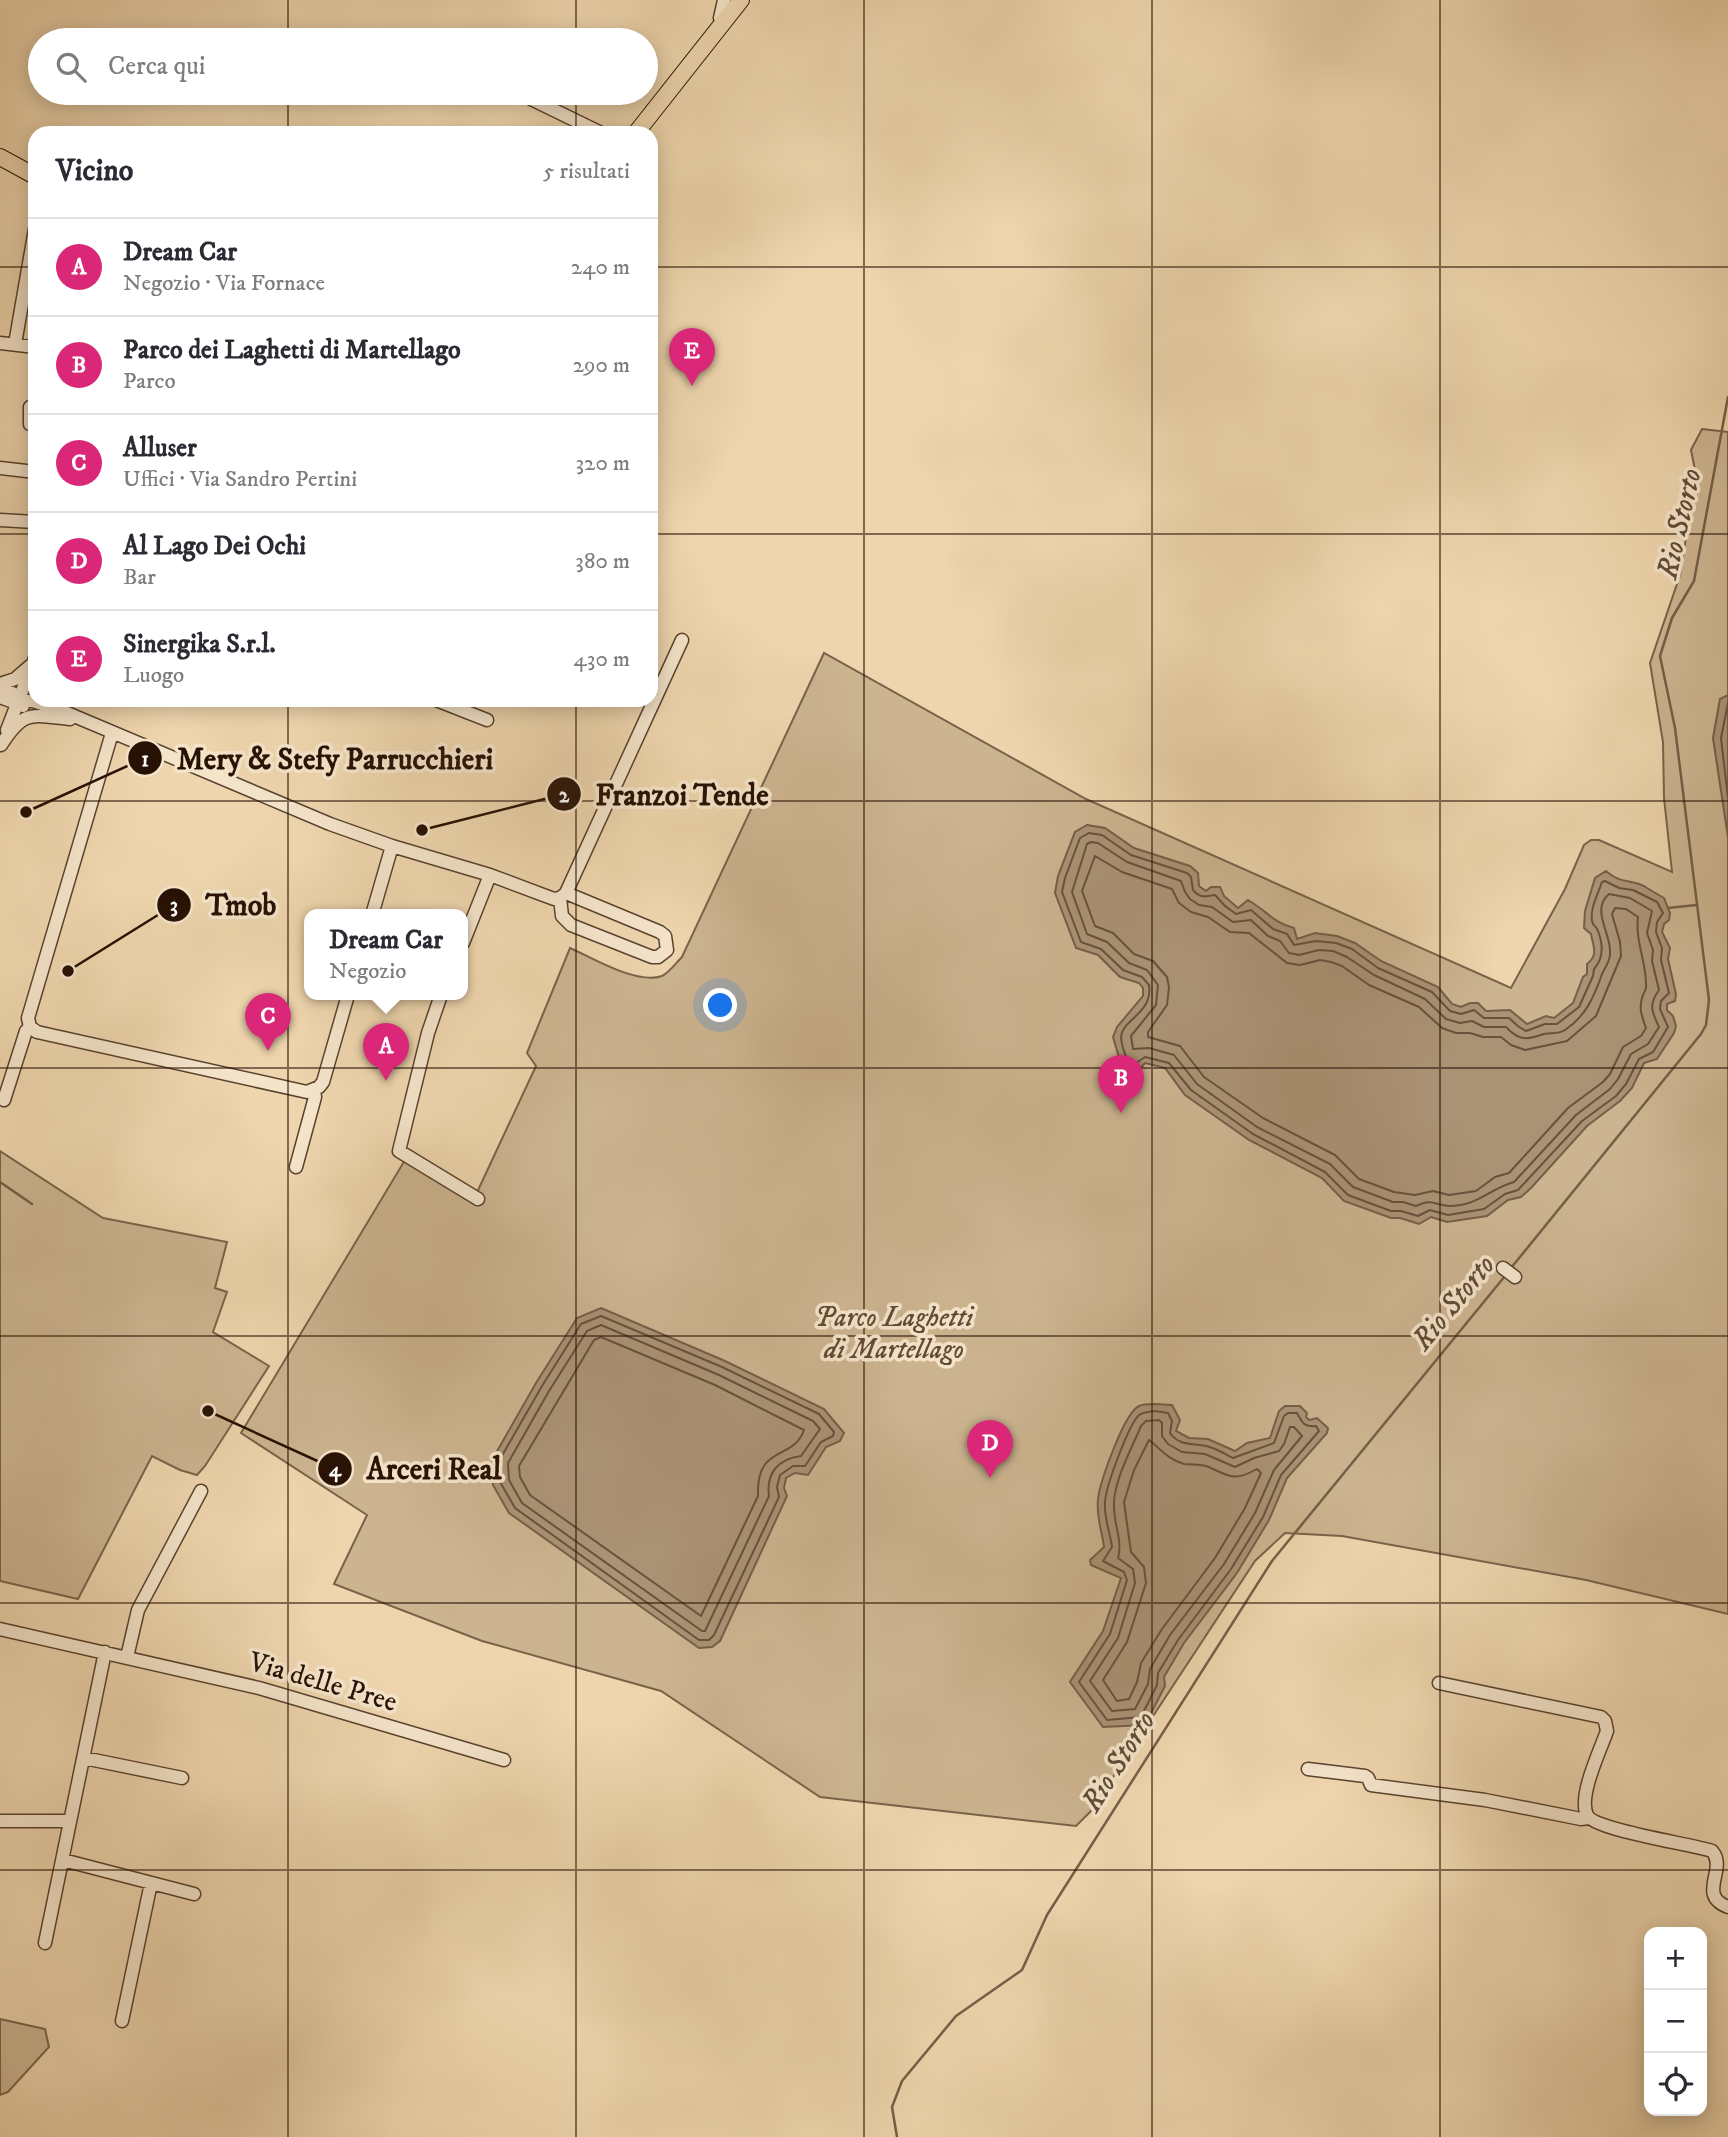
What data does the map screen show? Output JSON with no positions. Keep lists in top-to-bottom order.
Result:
{
  "streets": {
    "street": ["Via delle Pree"]
  },
  "water": ["Rio Storto"],
  "parks": ["Parco Laghetti di Martellago"],
  "places": [
    "Mery & Stefy Parrucchieri",
    "Franzoi Tende",
    "Tmob",
    "Arceri Real"
  ],
  "page": {
    "search": "Cerca qui",
    "heading": ["Vicino", "5 risultati"],
    "list": [
      {
        "mark": "A",
        "name": "Dream Car",
        "note": "Negozio · Via Fornace",
        "value": "240 m"
      },
      {
        "mark": "B",
        "name": "Parco dei Laghetti di Martellago",
        "note": "Parco",
        "value": "290 m"
      },
      {
        "mark": "C",
        "name": "Alluser",
        "note": "Uffici · Via Sandro Pertini",
        "value": "320 m"
      },
      {
        "mark": "D",
        "name": "Al Lago Dei Ochi",
        "note": "Bar",
        "value": "380 m"
      },
      {
        "mark": "E",
        "name": "Sinergika S.r.l.",
        "note": "Luogo",
        "value": "430 m"
      }
    ],
    "pins": [
      "E",
      "C",
      "A",
      "B",
      "D"
    ],
    "popup": ["Dream Car", "Negozio"],
    "map_buttons": ["+", "−"]
  }
}
